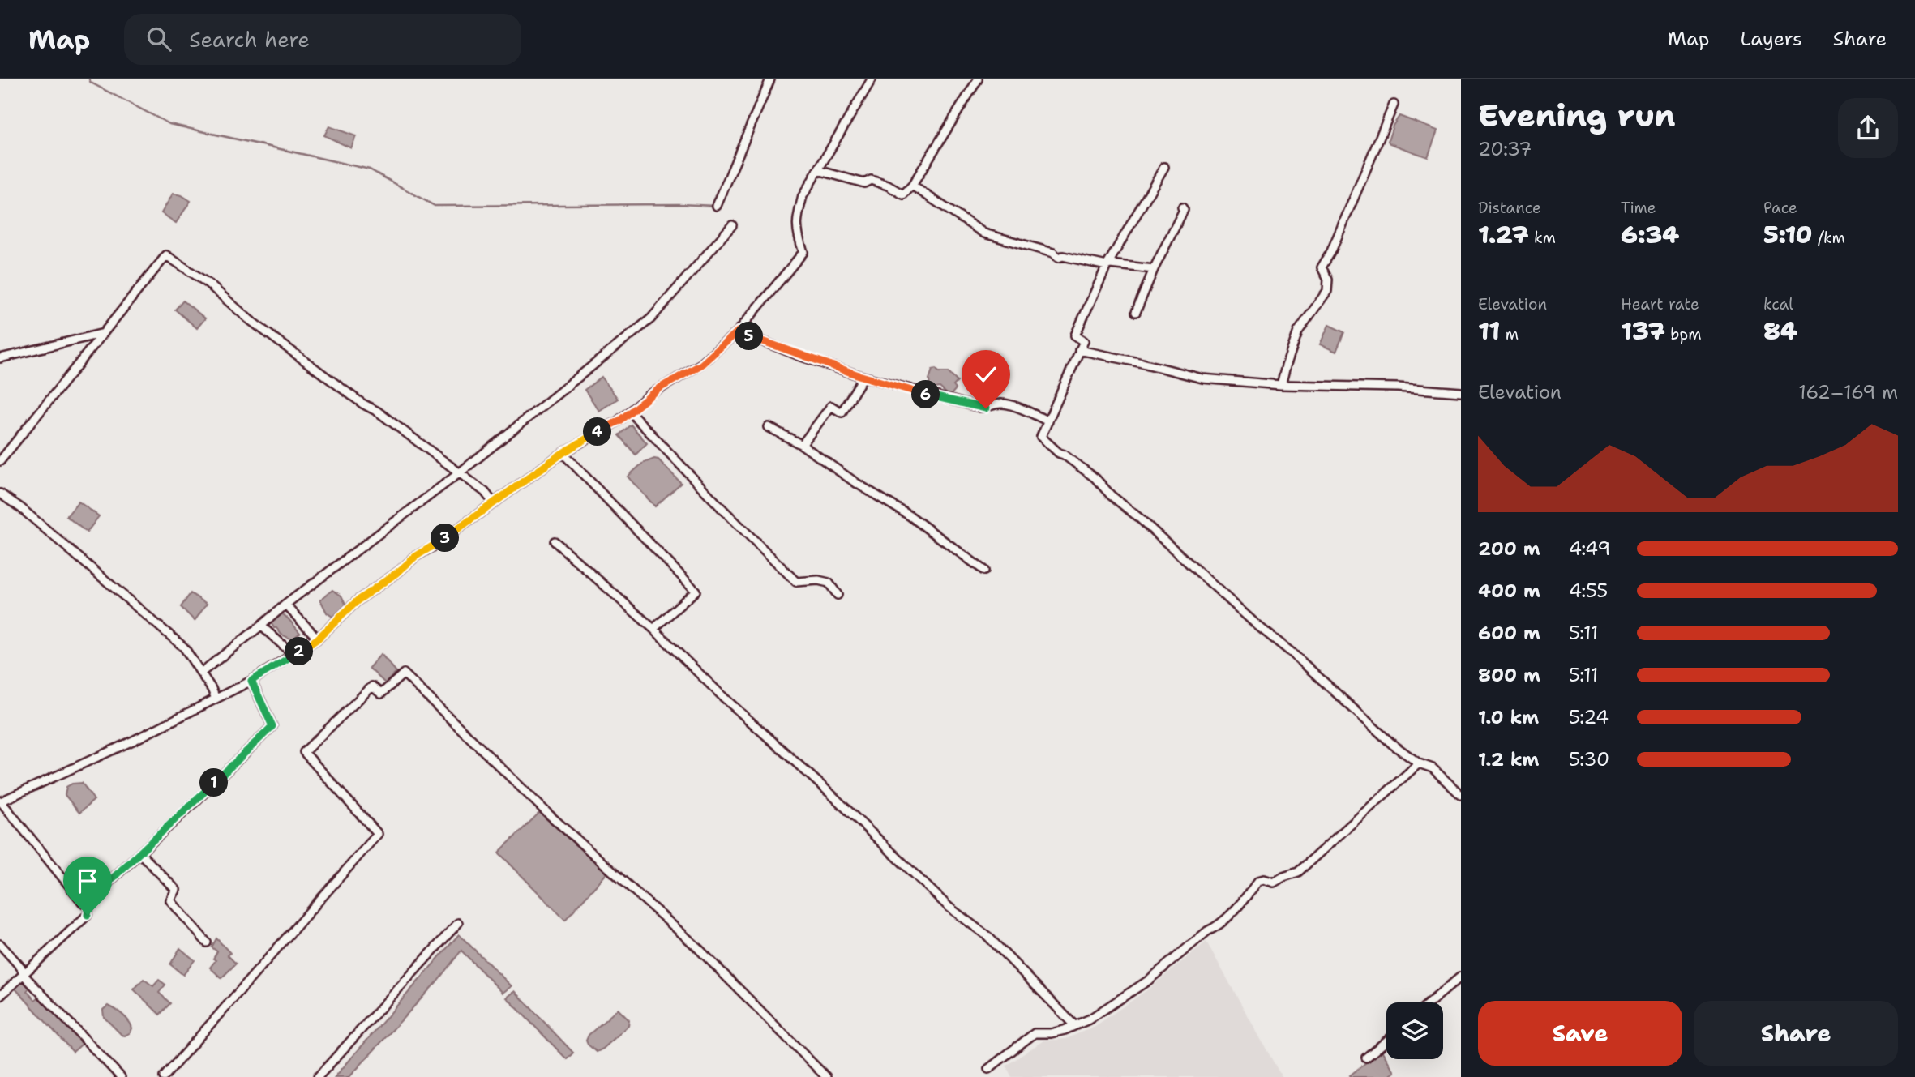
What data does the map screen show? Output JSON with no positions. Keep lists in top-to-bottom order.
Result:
{
  "page": {
    "header": "Map",
    "search": "Search here",
    "nav": ["Map", "Layers", "Share"],
    "heading": ["Evening run", "20:37"],
    "stats": [
      ["Distance", "1.27 km"],
      ["Time", "6:34"],
      ["Pace", "5:10 /km"],
      ["Elevation", "11 m"],
      ["Heart rate", "137 bpm"],
      ["kcal", "84"]
    ],
    "pins": [
      "5",
      "6",
      "4",
      "3",
      "2",
      "1"
    ],
    "chart": ["Elevation", "162–169 m"],
    "list": [
      {
        "name": "200 m",
        "note": "4:49"
      },
      {
        "name": "400 m",
        "note": "4:55"
      },
      {
        "name": "600 m",
        "note": "5:11"
      },
      {
        "name": "800 m",
        "note": "5:11"
      },
      {
        "name": "1.0 km",
        "note": "5:24"
      },
      {
        "name": "1.2 km",
        "note": "5:30"
      }
    ],
    "buttons": ["Save", "Share"]
  }
}
